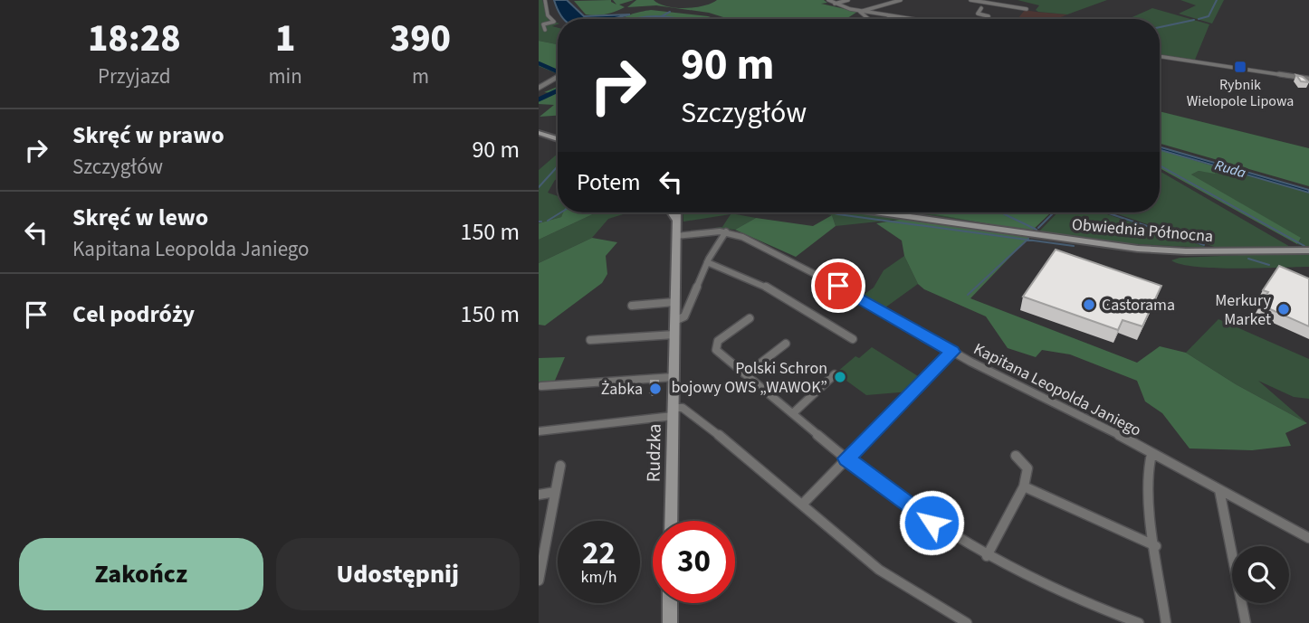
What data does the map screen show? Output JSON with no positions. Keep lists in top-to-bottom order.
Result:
{
  "streets": {
    "main road": ["Obwiednia Północna", "Rudzka"],
    "street": ["Kapitana Leopolda Janiego"]
  },
  "crossings": [
    ["Kapitana Leopolda Janiego", "Rudzka"]
  ],
  "water": ["Ruda"],
  "places": {
    "transit": ["Rybnik Wielopole Lipowa"],
    "other": [
      "Castorama",
      "Merkury Market",
      "Polski Schron bojowy OWS „WAWOK”",
      "Żabka"
    ]
  },
  "page": {
    "eta": [
      "18:28",
      "Przyjazd",
      "1",
      "min",
      "390",
      "m"
    ],
    "turn": ["90 m", "Szczygłów"],
    "list": [
      {
        "name": "Skręć w prawo",
        "note": "Szczygłów",
        "value": "90 m"
      },
      {
        "name": "Skręć w lewo",
        "note": "Kapitana Leopolda Janiego",
        "value": "150 m"
      },
      {
        "name": "Cel podróży",
        "value": "150 m"
      }
    ],
    "then": "Potem",
    "speed": "22 km/h",
    "limit": "30",
    "buttons": ["Zakończ", "Udostępnij"]
  }
}
